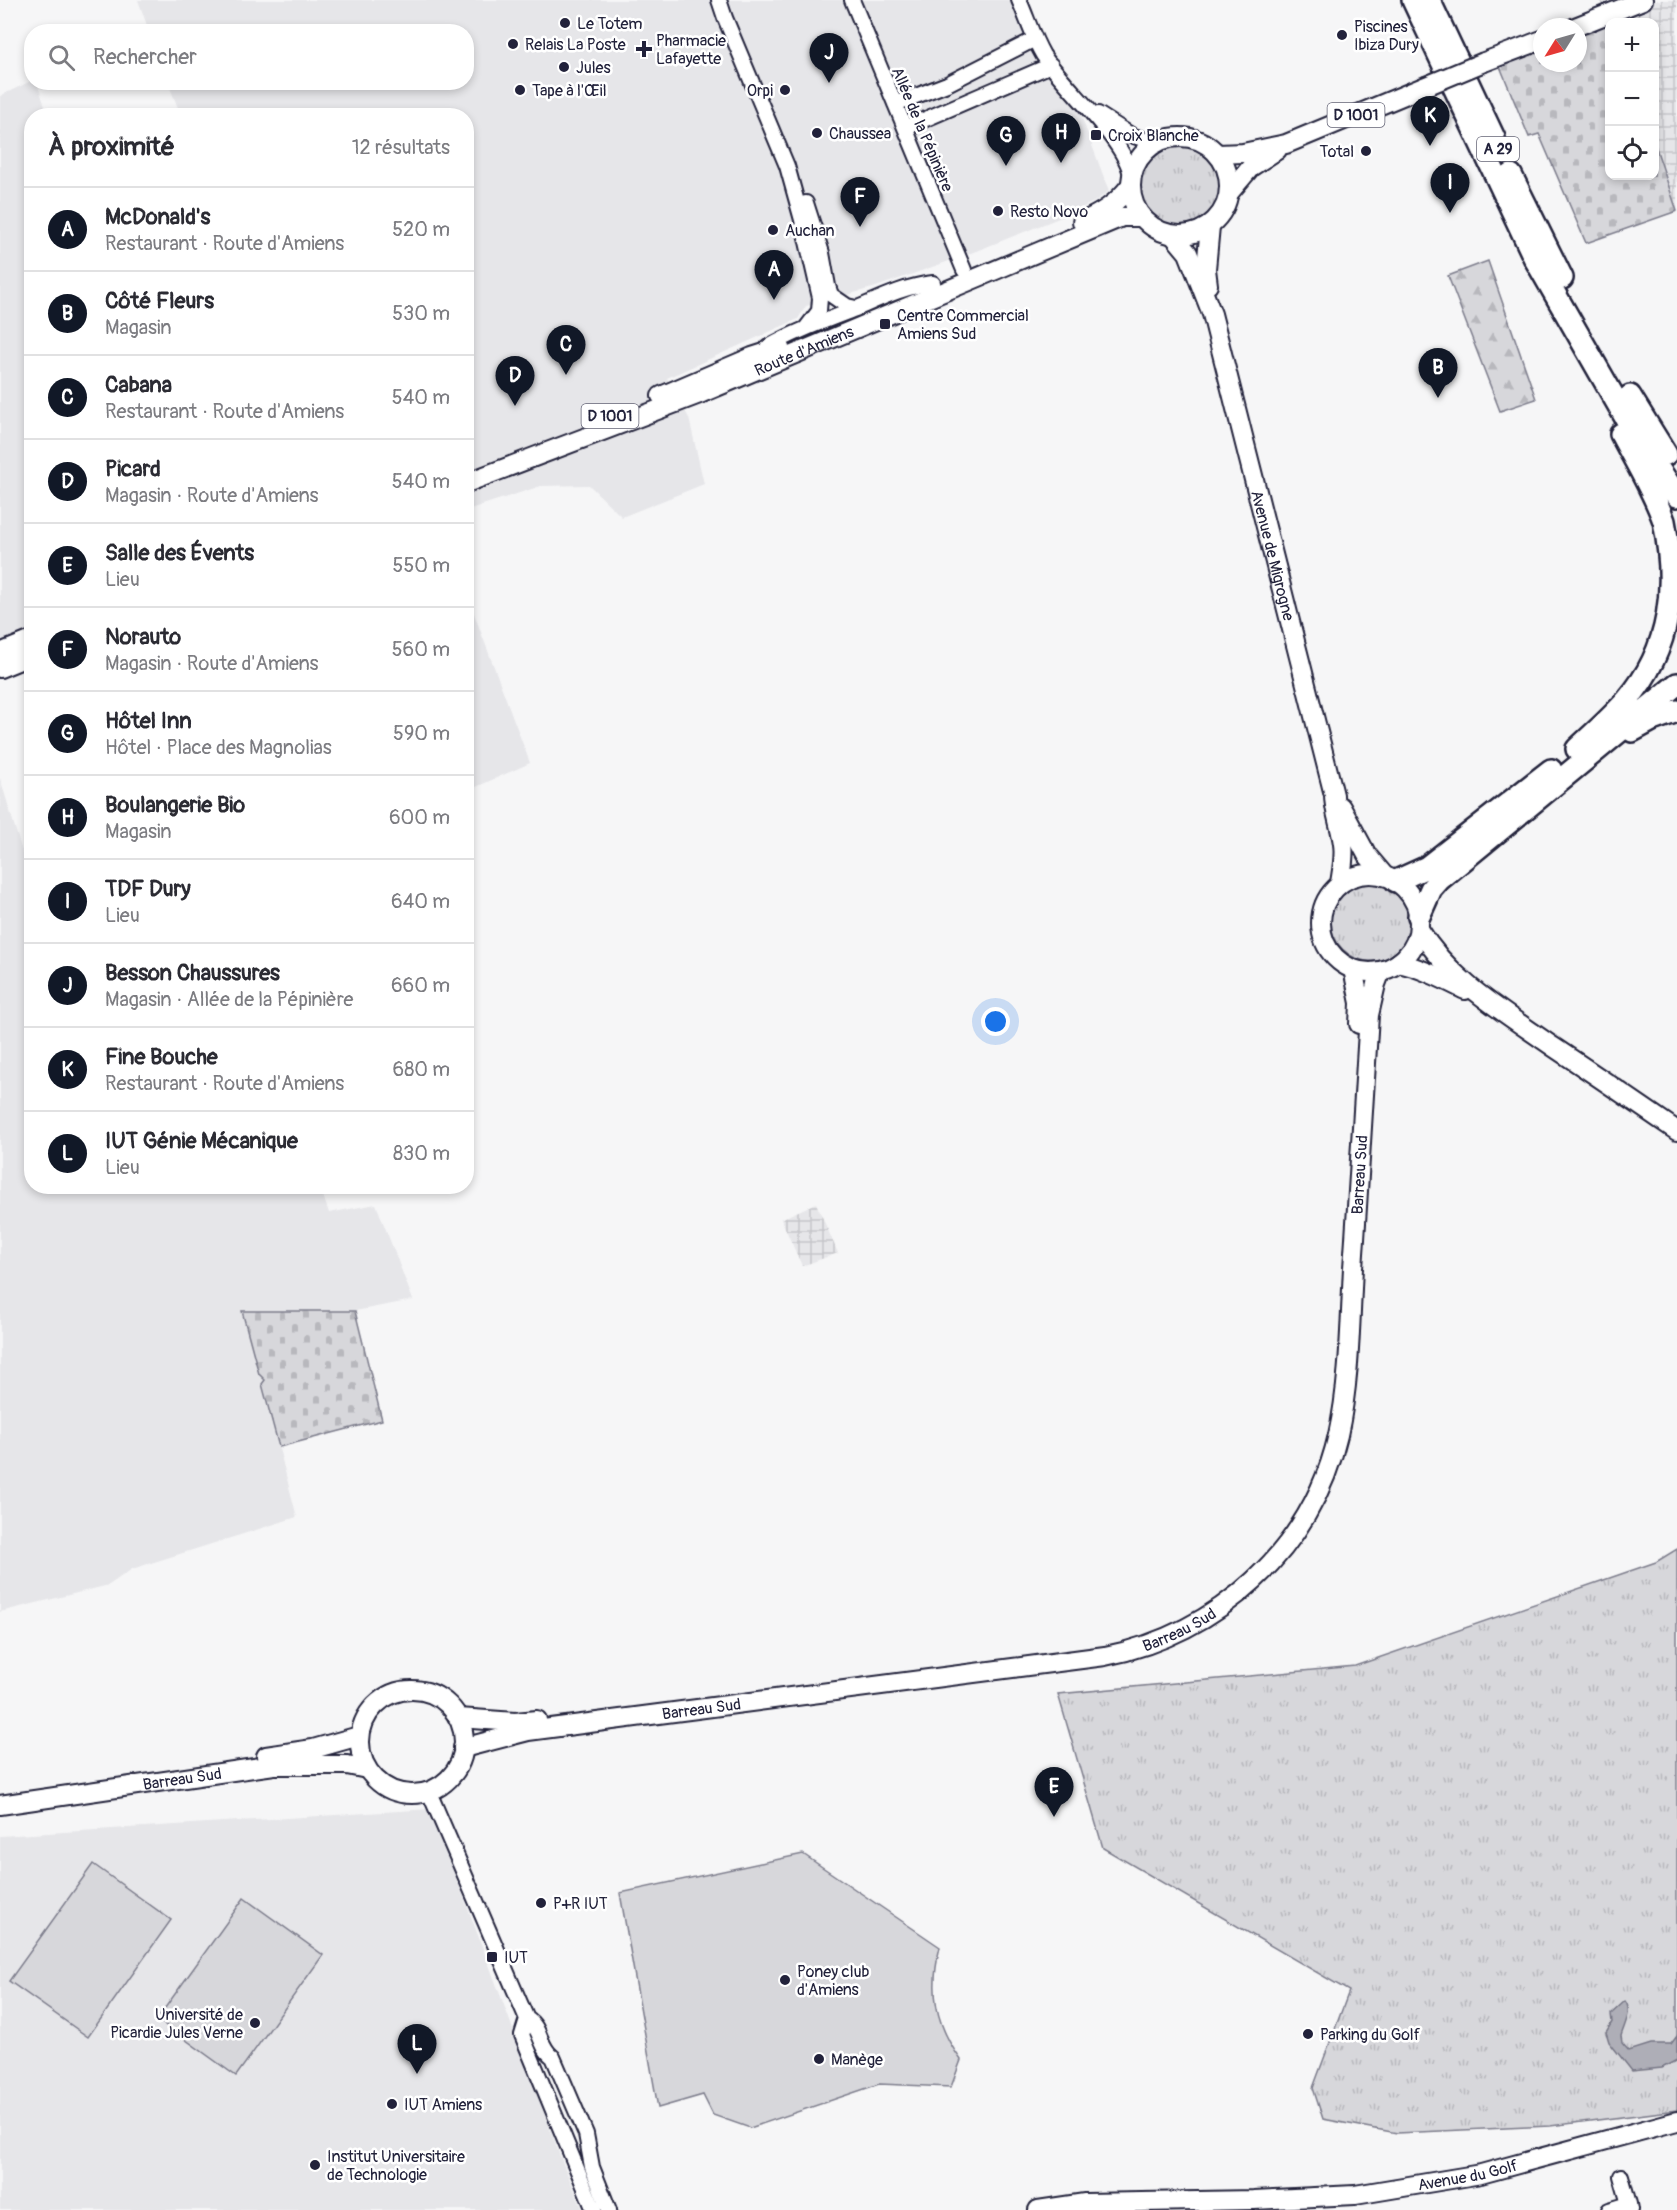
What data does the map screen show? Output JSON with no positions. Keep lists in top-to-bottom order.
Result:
{
  "streets": {
    "highway": ["A 29"],
    "main road": [
      "D 1001",
      "Route d'Amiens",
      "Avenue de Migrogne",
      "Barreau Sud",
      "Avenue du Golf"
    ],
    "street": ["Allée de la Pépinière"]
  },
  "crossings": [
    ["D 1001", "Route d'Amiens"],
    ["D 1001", "Avenue de Migrogne"],
    ["Allée de la Pépinière", "Route d'Amiens"],
    ["Route d'Amiens", "Avenue de Migrogne"],
    ["Avenue de Migrogne", "Barreau Sud"]
  ],
  "places": {
    "other": [
      "Le Totem",
      "Piscines Ibiza Dury",
      "Relais La Poste",
      "Jules",
      "Tape à l'Œil",
      "Orpi",
      "Chaussea",
      "Total",
      "Resto Novo",
      "Auchan",
      "P+R IUT",
      "Poney club d'Amiens",
      "Université de Picardie Jules Verne",
      "Parking du Golf",
      "Manège",
      "IUT Amiens",
      "Institut Universitaire de Technologie"
    ],
    "health": ["Pharmacie Lafayette"],
    "transit": ["Croix Blanche", "Centre Commercial Amiens Sud", "IUT"]
  },
  "north": "bottom left",
  "page": {
    "map_buttons": ["+", "−"],
    "search": "Rechercher",
    "pins": [
      "J",
      "K",
      "H",
      "G",
      "I",
      "F",
      "A",
      "C",
      "B",
      "D",
      "E",
      "L"
    ],
    "heading": ["À proximité", "12 résultats"],
    "list": [
      {
        "mark": "A",
        "name": "McDonald's",
        "note": "Restaurant · Route d'Amiens",
        "value": "520 m"
      },
      {
        "mark": "B",
        "name": "Côté Fleurs",
        "note": "Magasin",
        "value": "530 m"
      },
      {
        "mark": "C",
        "name": "Cabana",
        "note": "Restaurant · Route d'Amiens",
        "value": "540 m"
      },
      {
        "mark": "D",
        "name": "Picard",
        "note": "Magasin · Route d'Amiens",
        "value": "540 m"
      },
      {
        "mark": "E",
        "name": "Salle des Évents",
        "note": "Lieu",
        "value": "550 m"
      },
      {
        "mark": "F",
        "name": "Norauto",
        "note": "Magasin · Route d'Amiens",
        "value": "560 m"
      },
      {
        "mark": "G",
        "name": "Hôtel Inn",
        "note": "Hôtel · Place des Magnolias",
        "value": "590 m"
      },
      {
        "mark": "H",
        "name": "Boulangerie Bio",
        "note": "Magasin",
        "value": "600 m"
      },
      {
        "mark": "I",
        "name": "TDF Dury",
        "note": "Lieu",
        "value": "640 m"
      },
      {
        "mark": "J",
        "name": "Besson Chaussures",
        "note": "Magasin · Allée de la Pépinière",
        "value": "660 m"
      },
      {
        "mark": "K",
        "name": "Fine Bouche",
        "note": "Restaurant · Route d'Amiens",
        "value": "680 m"
      },
      {
        "mark": "L",
        "name": "IUT Génie Mécanique",
        "note": "Lieu",
        "value": "830 m"
      }
    ]
  }
}
